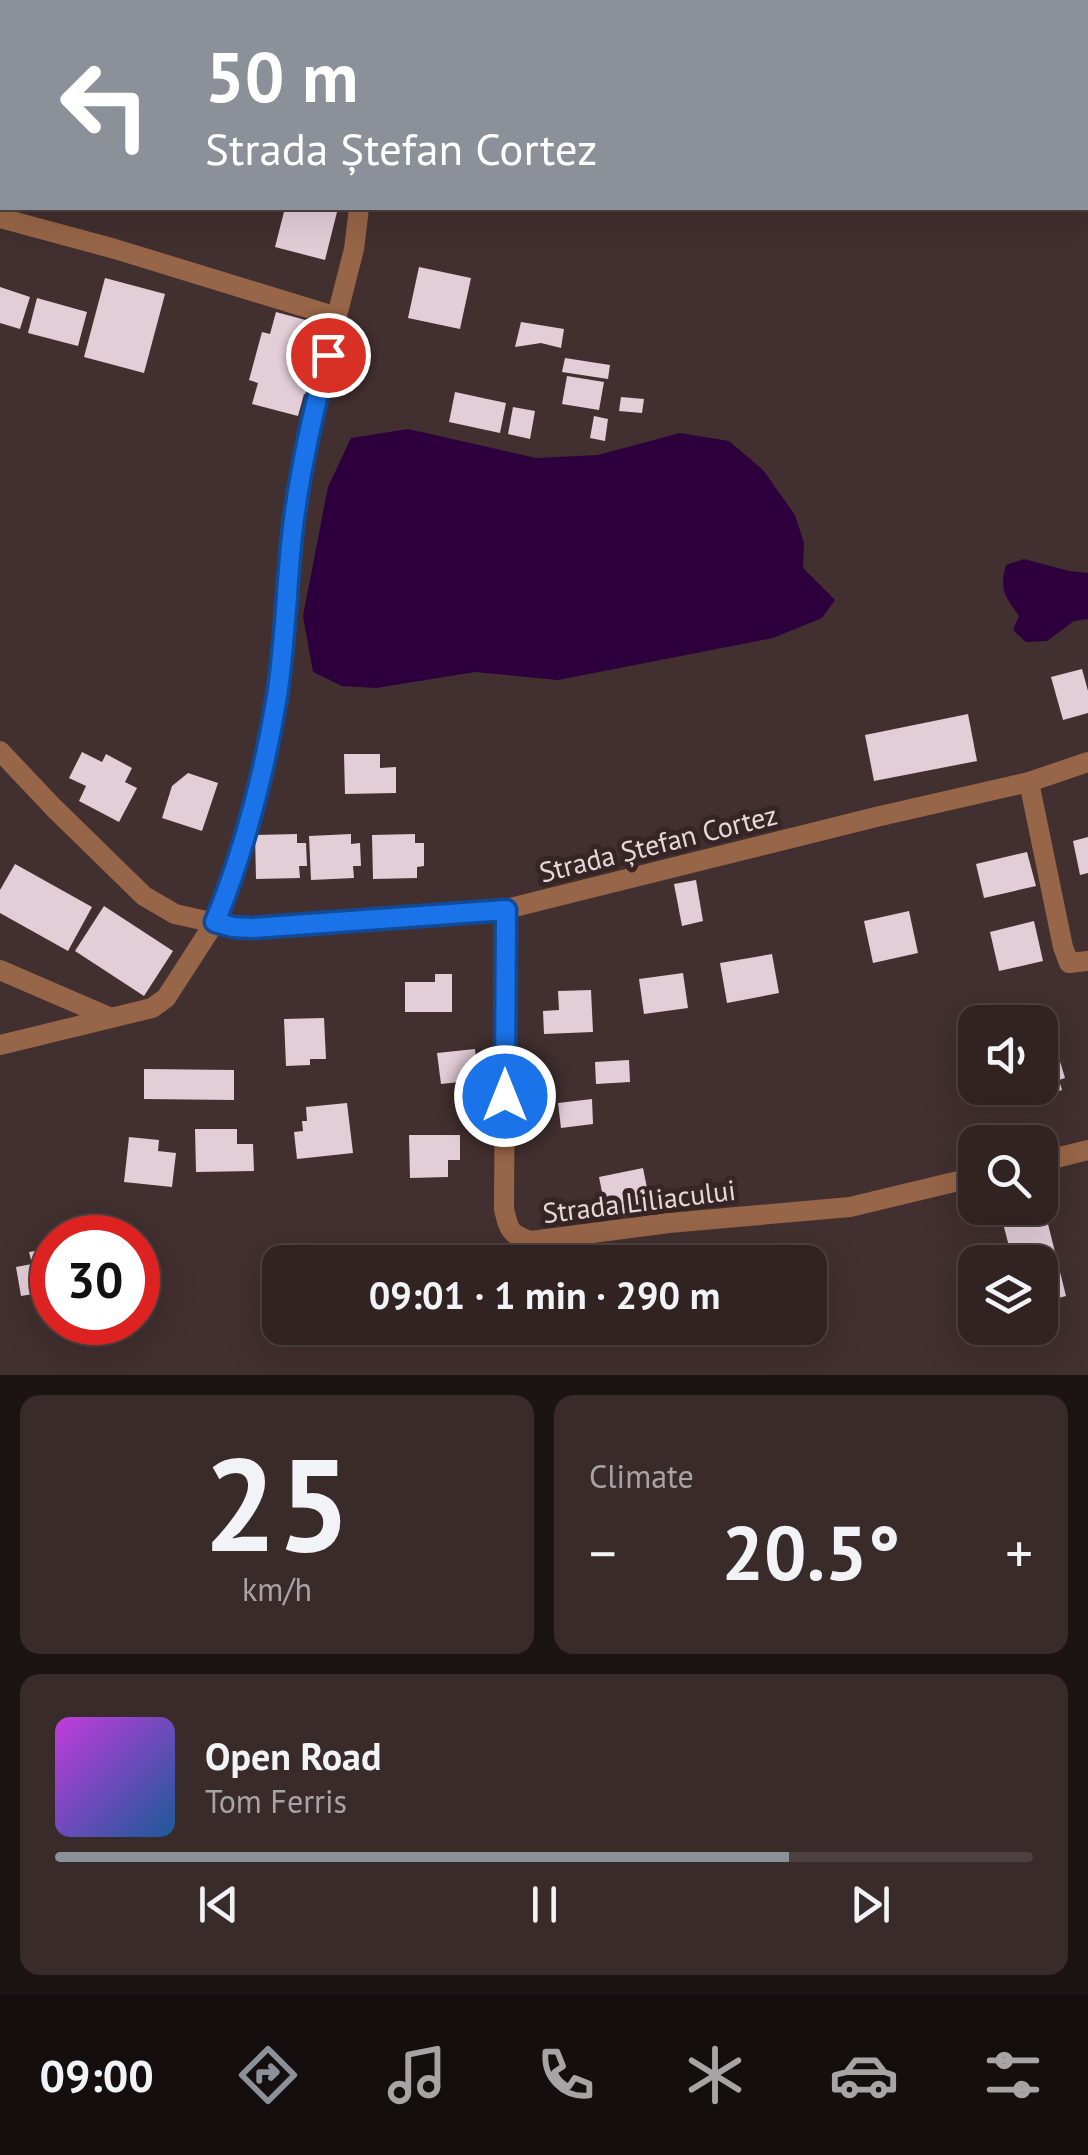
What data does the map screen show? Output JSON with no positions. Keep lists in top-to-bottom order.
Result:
{
  "streets": {
    "street": ["Strada Ștefan Cortez", "Strada Liliacului"]
  },
  "crossings": [
    ["Strada Ștefan Cortez", "Strada Liliacului"]
  ],
  "page": {
    "turn": ["50 m", "Strada Ștefan Cortez"],
    "limit": "30",
    "trip": "09:01 · 1 min · 290 m",
    "tile": [
      ["25", "km/h"],
      "Climate"
    ],
    "heat": ["−", "20.5°", "+"],
    "song": ["Open Road", "Tom Ferris"],
    "tabs": "09:00"
  }
}
